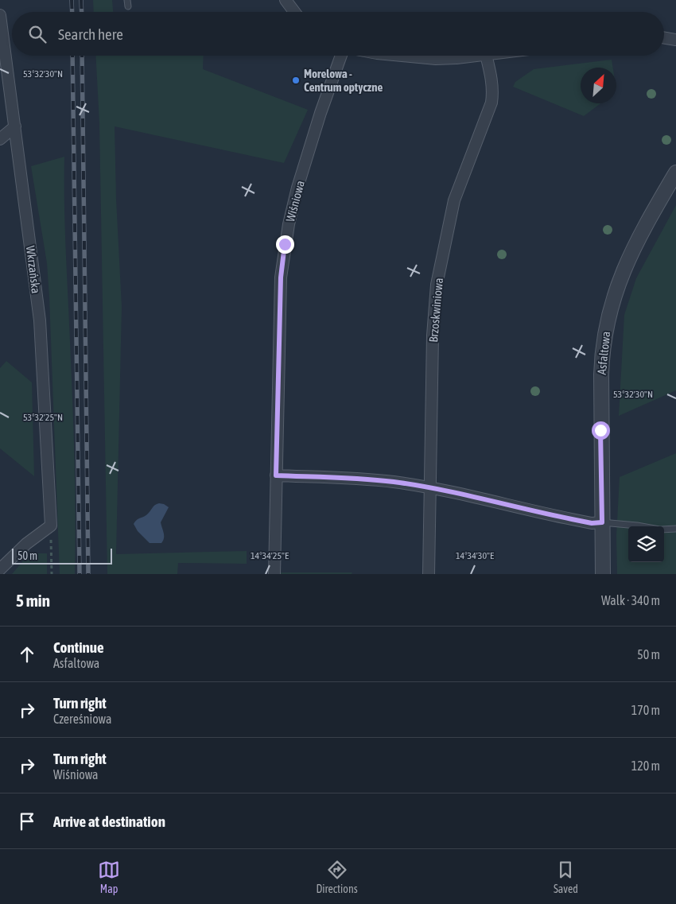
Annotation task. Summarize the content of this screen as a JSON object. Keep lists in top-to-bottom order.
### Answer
{
  "streets": {
    "street": [
      "Wiśniowa",
      "Wkrzańska",
      "Brzoskwiniowa",
      "Asfaltowa"
    ]
  },
  "places": ["Morelowa - Centrum optyczne"],
  "scale_bar": "50 m",
  "north": "top right",
  "page": {
    "search": "Search here",
    "scale": "50 m",
    "heading": ["5 min", "Walk · 340 m"],
    "list": [
      ["Continue", "Asfaltowa", "50 m"],
      ["Turn right", "Czereśniowa", "170 m"],
      ["Turn right", "Wiśniowa", "120 m"],
      "Arrive at destination"
    ],
    "nav": ["Map", "Directions", "Saved"]
  },
  "coordinates": [
    "53°32'30\"N",
    "53°32'25\"N",
    "14°34'25\"E",
    "14°34'30\"E"
  ]
}
